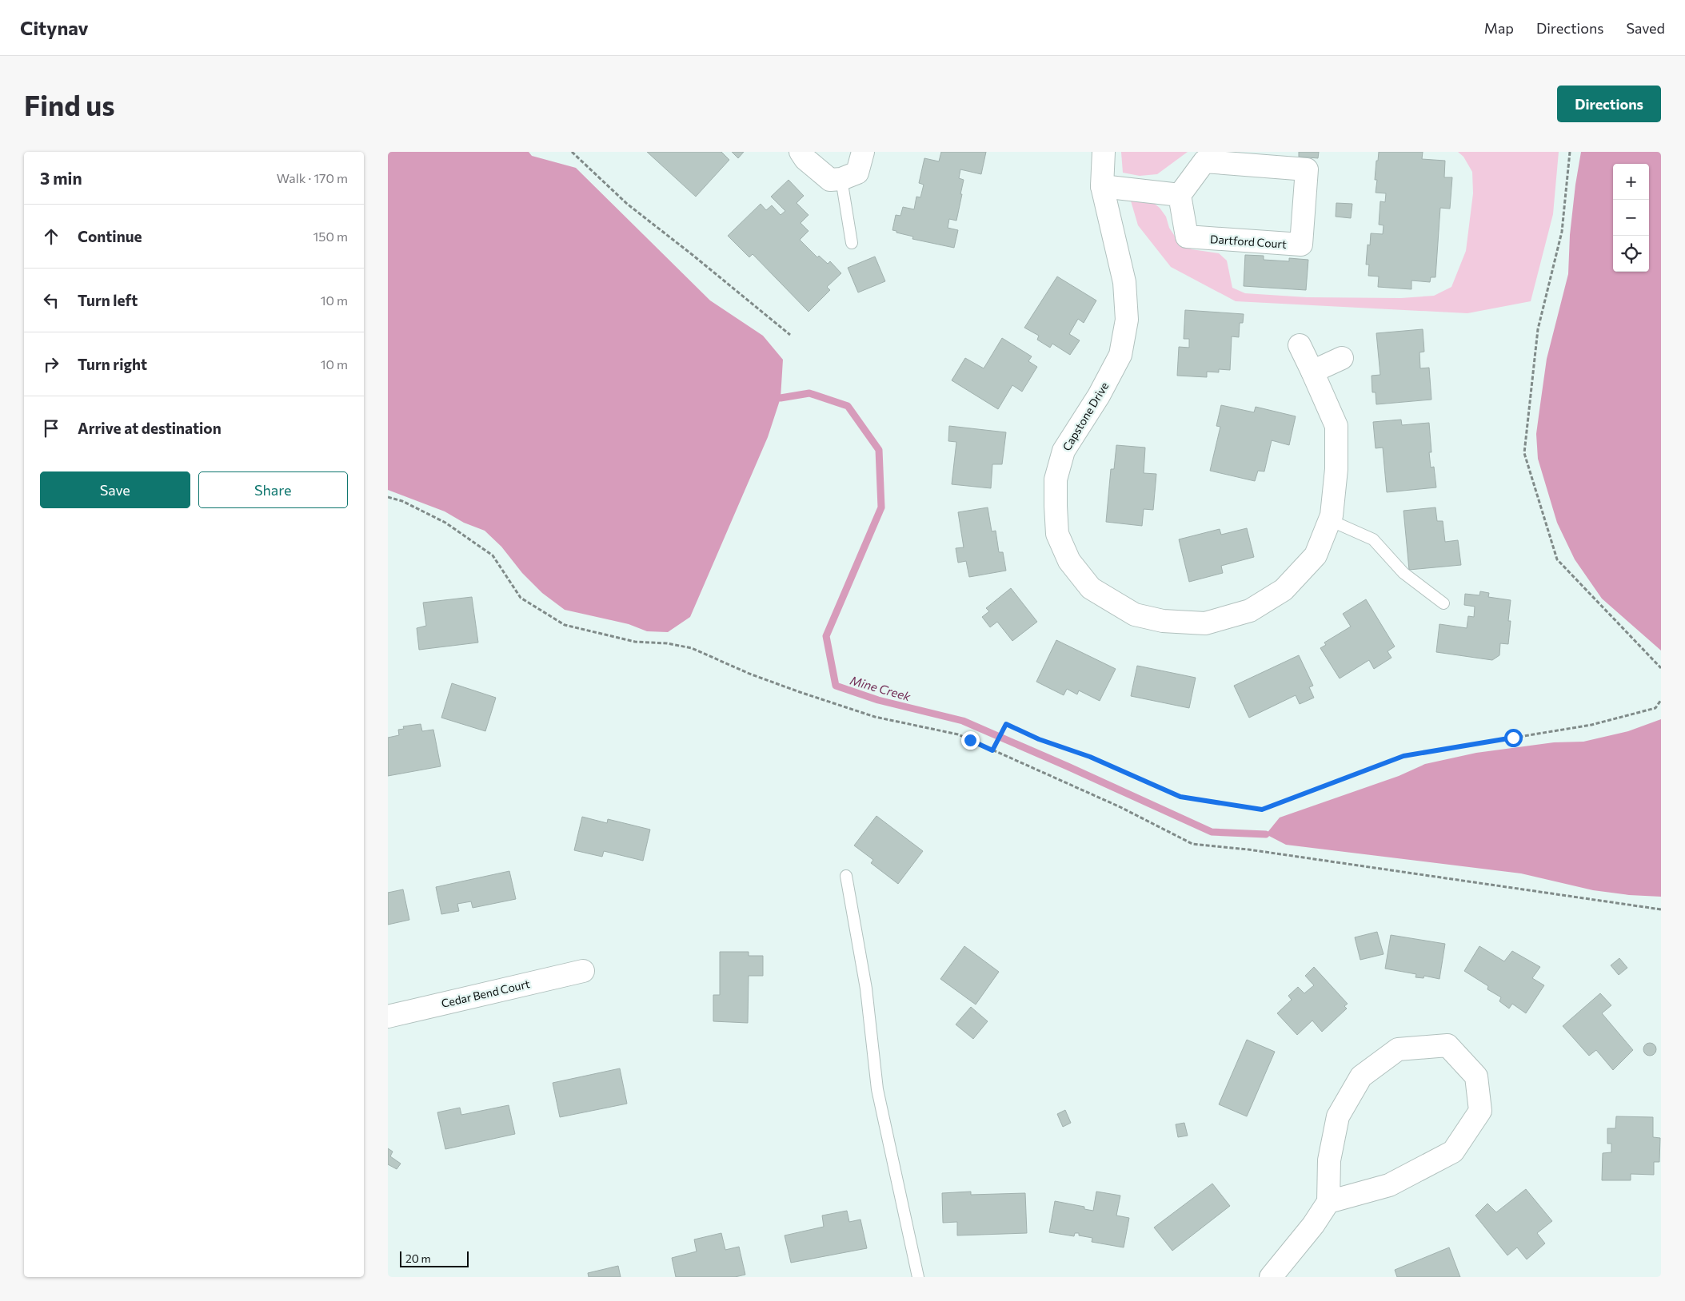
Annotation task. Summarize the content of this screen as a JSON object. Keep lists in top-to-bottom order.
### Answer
{
  "streets": {
    "street": ["Dartford Court", "Capstone Drive", "Cedar Bend Court"]
  },
  "water": ["Mine Creek"],
  "scale_bar": "20 m",
  "page": {
    "header": "Citynav",
    "nav": ["Map", "Directions", "Saved"],
    "buttons": [
      "Directions",
      ["Save", "Share"]
    ],
    "title": "Find us",
    "heading": ["3 min", "Walk · 170 m"],
    "map_buttons": ["+", "−"],
    "list": [
      ["Continue", "150 m"],
      ["Turn left", "10 m"],
      ["Turn right", "10 m"],
      "Arrive at destination"
    ],
    "scale": "20 m"
  }
}
